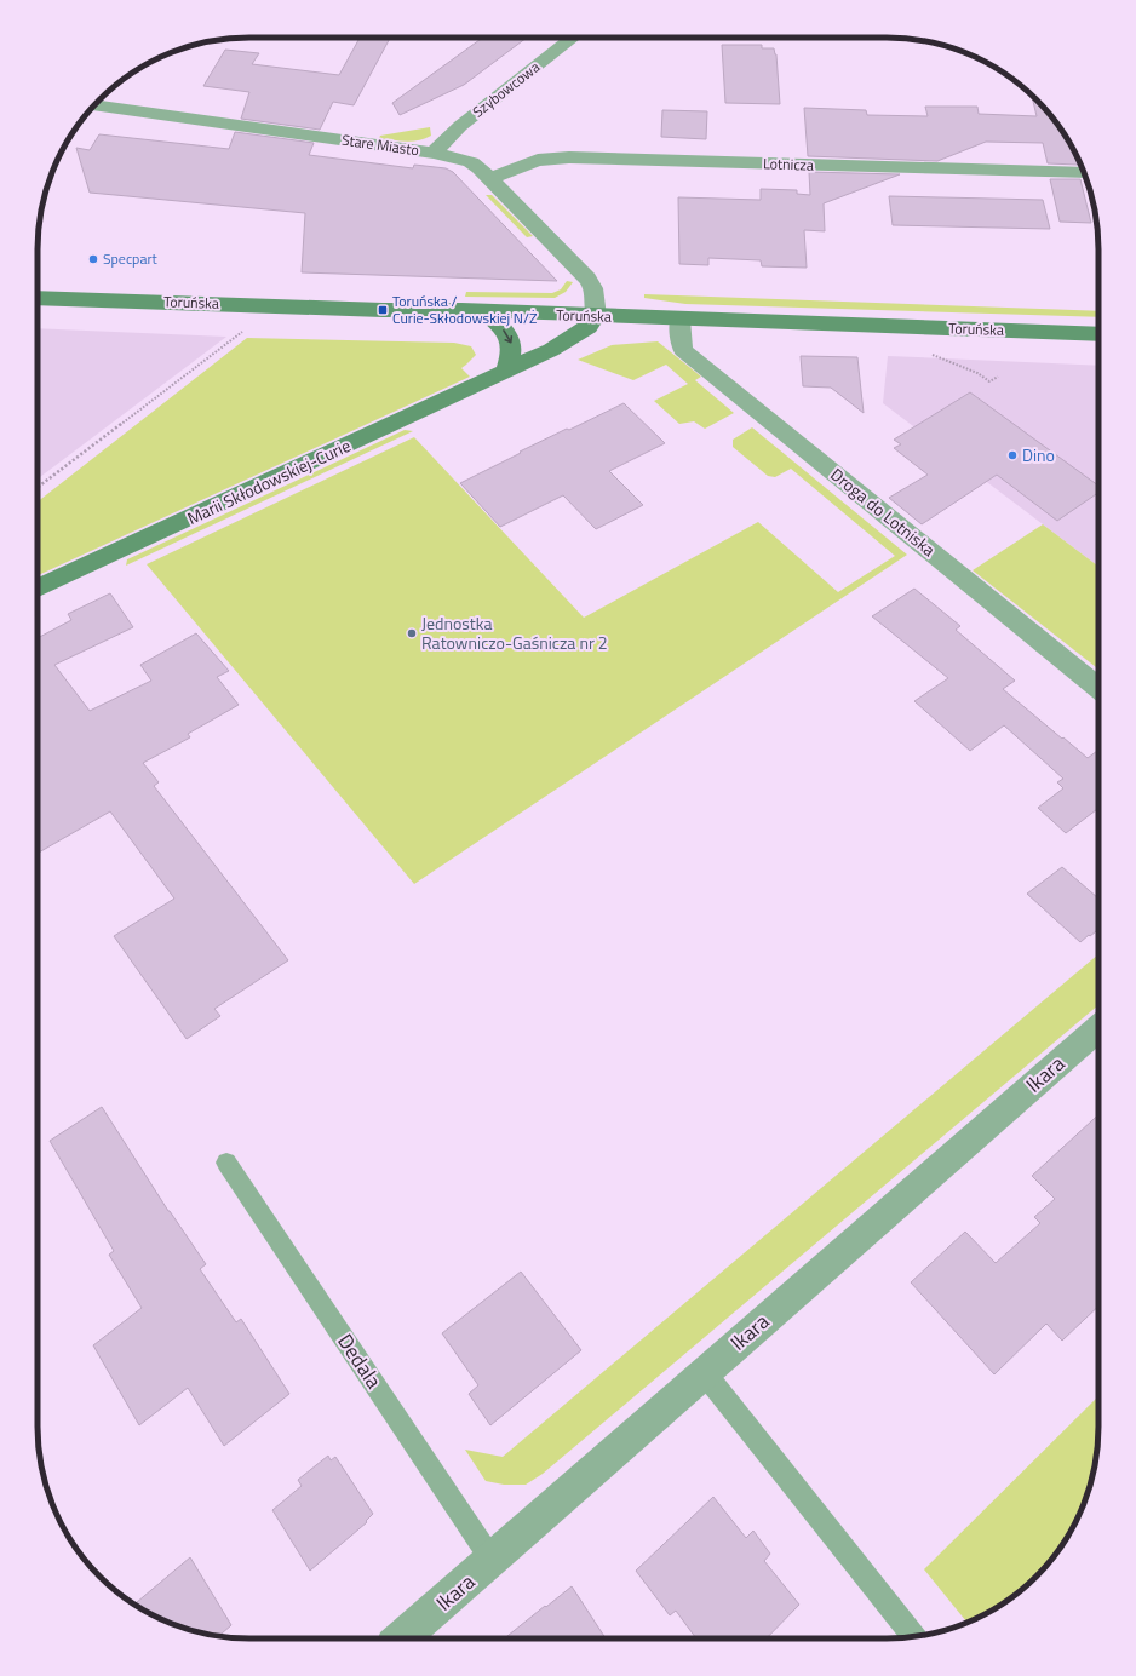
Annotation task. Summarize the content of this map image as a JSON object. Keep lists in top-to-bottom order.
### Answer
{
  "streets": {
    "main road": ["Toruńska", "Marii Skłodowskiej-Curie"],
    "street": [
      "Szybowcowa",
      "Stare Miasto",
      "Lotnicza",
      "Droga do Lotniska",
      "Ikara"
    ],
    "lane": ["Dedala"]
  },
  "crossings": [
    ["Szybowcowa", "Stare Miasto"],
    ["Stare Miasto", "Lotnicza"],
    ["Stare Miasto", "Toruńska"],
    ["Stare Miasto", "Marii Skłodowskiej-Curie"],
    ["Toruńska", "Marii Skłodowskiej-Curie"],
    ["Toruńska", "Droga do Lotniska"],
    ["Ikara", "Dedala"]
  ],
  "places": {
    "other": ["Specpart", "Dino", "Jednostka Ratowniczo-Gaśnicza nr 2"],
    "transit": ["Toruńska / Curie-Skłodowskiej N/Ż"]
  }
}
